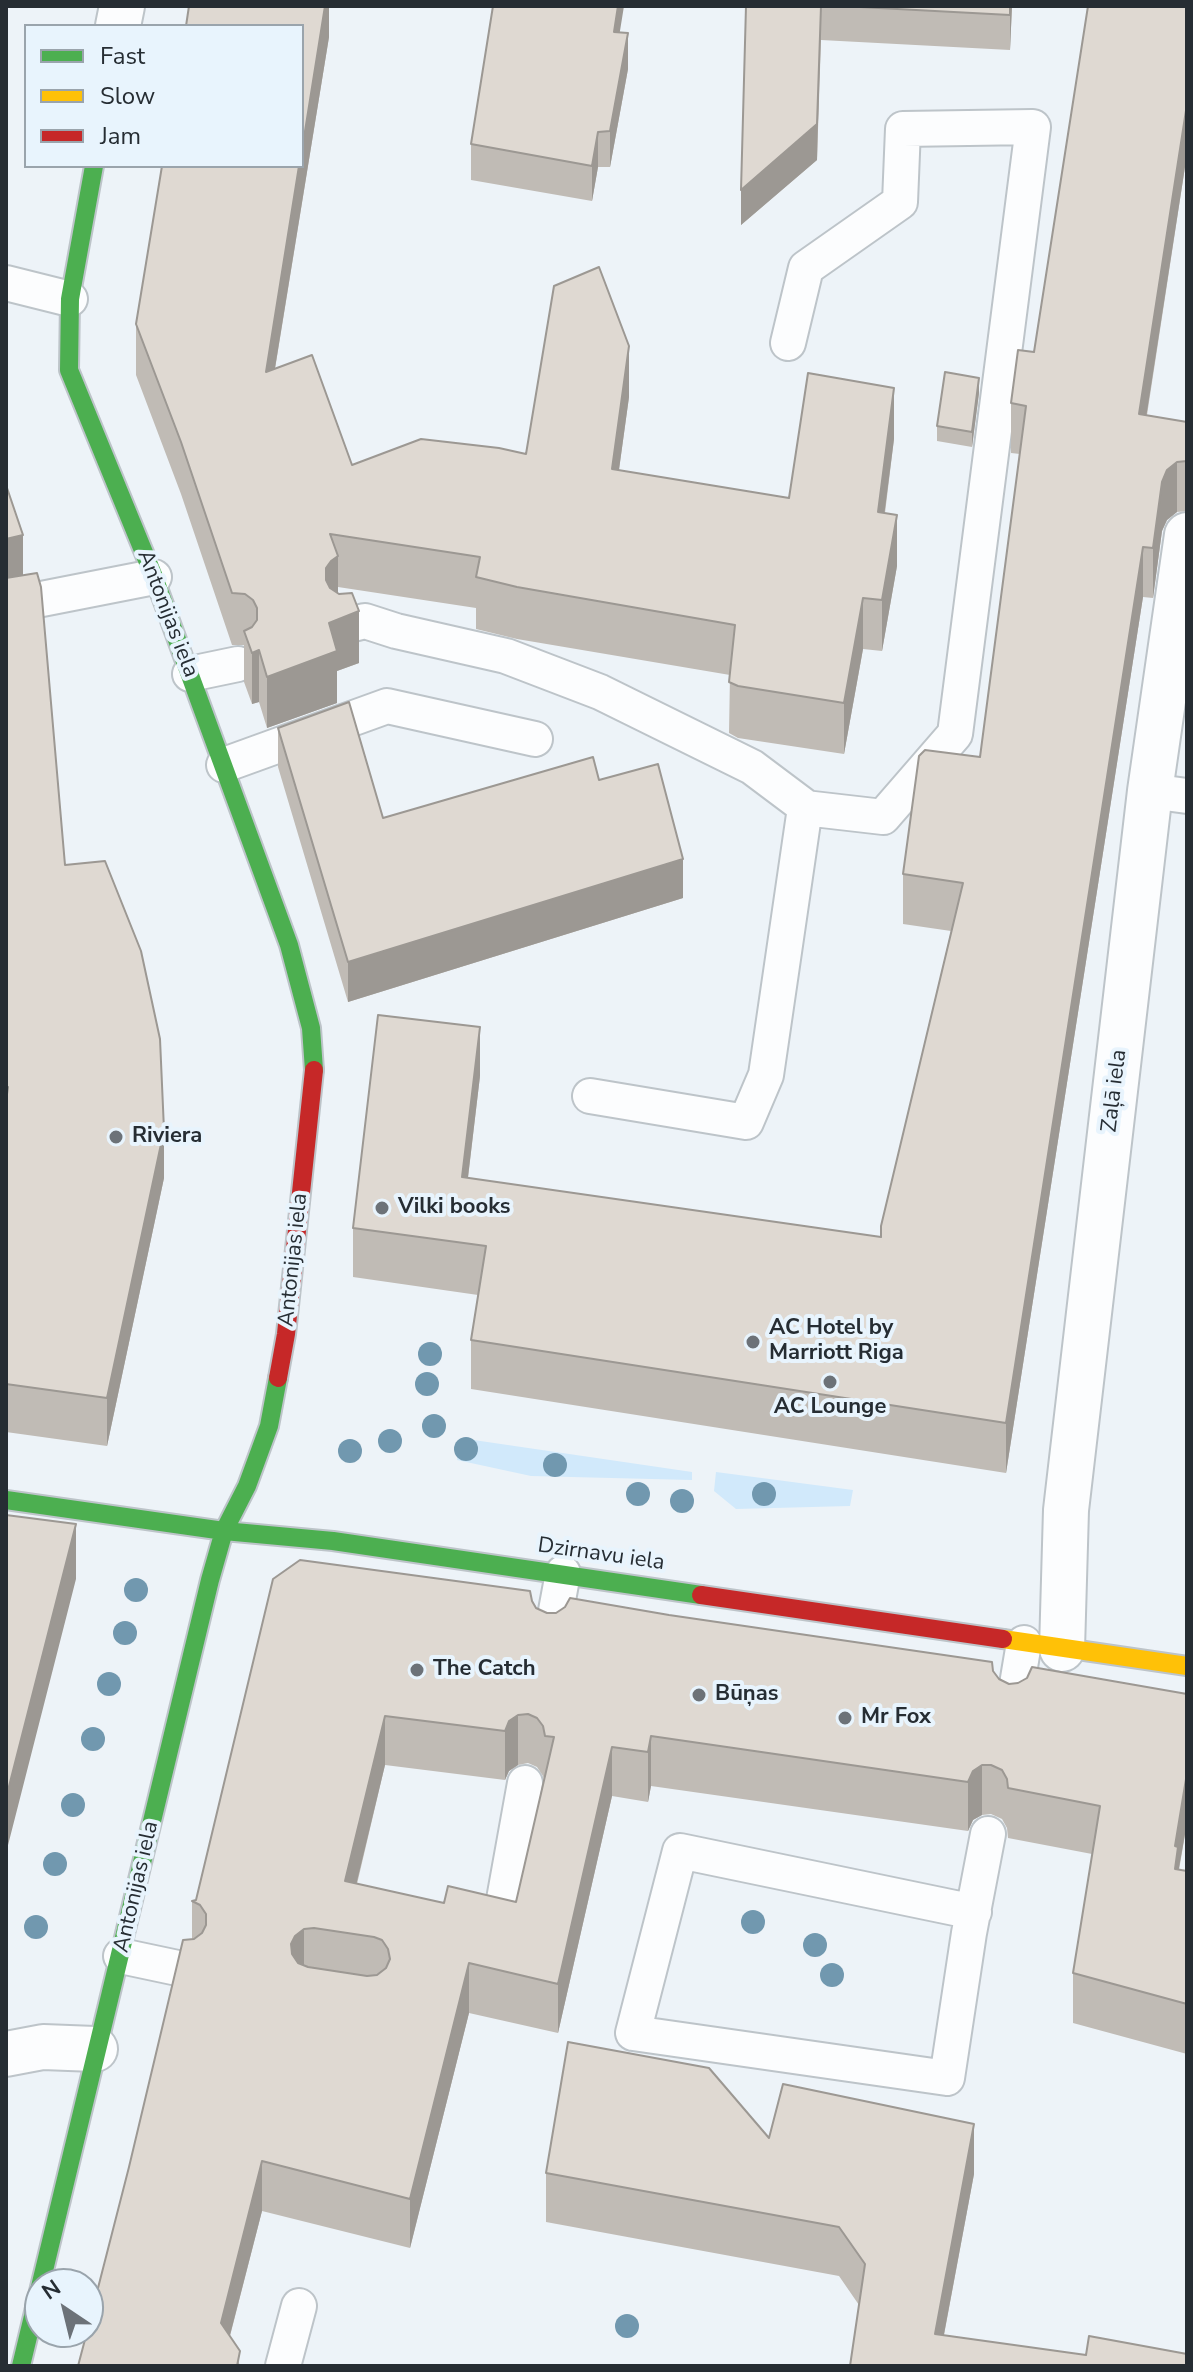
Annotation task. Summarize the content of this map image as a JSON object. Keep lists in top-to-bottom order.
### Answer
{
  "streets": {
    "street": ["Antonijas iela", "Zaļā iela", "Dzirnavu iela"]
  },
  "crossings": [
    ["Antonijas iela", "Dzirnavu iela"],
    ["Zaļā iela", "Dzirnavu iela"]
  ],
  "places": [
    "Riviera",
    "Vilki books",
    "AC Hotel by Marriott Riga",
    "AC Lounge",
    "The Catch",
    "Būņas",
    "Mr Fox"
  ],
  "legend": ["Fast", "Slow", "Jam"],
  "north": "top left"
}
